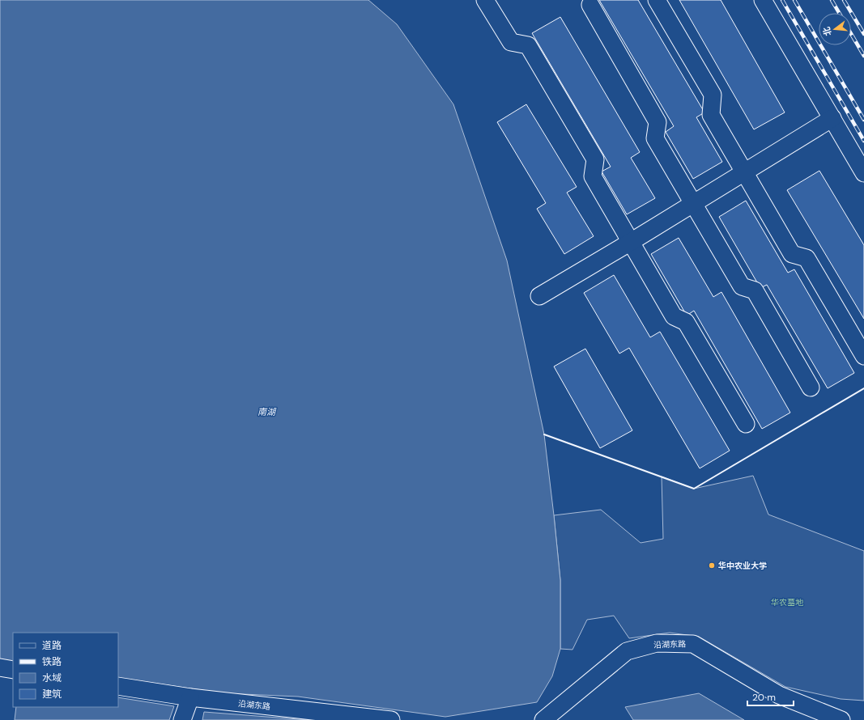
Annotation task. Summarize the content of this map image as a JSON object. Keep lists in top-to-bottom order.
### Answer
{
  "streets": {
    "street": ["沿湖东路"]
  },
  "water": ["南湖"],
  "parks": ["华农墓地"],
  "places": ["华中农业大学"],
  "legend": [
    "道路",
    "铁路",
    "水域",
    "建筑"
  ],
  "scale_bar": "20 m",
  "north": "left"
}
